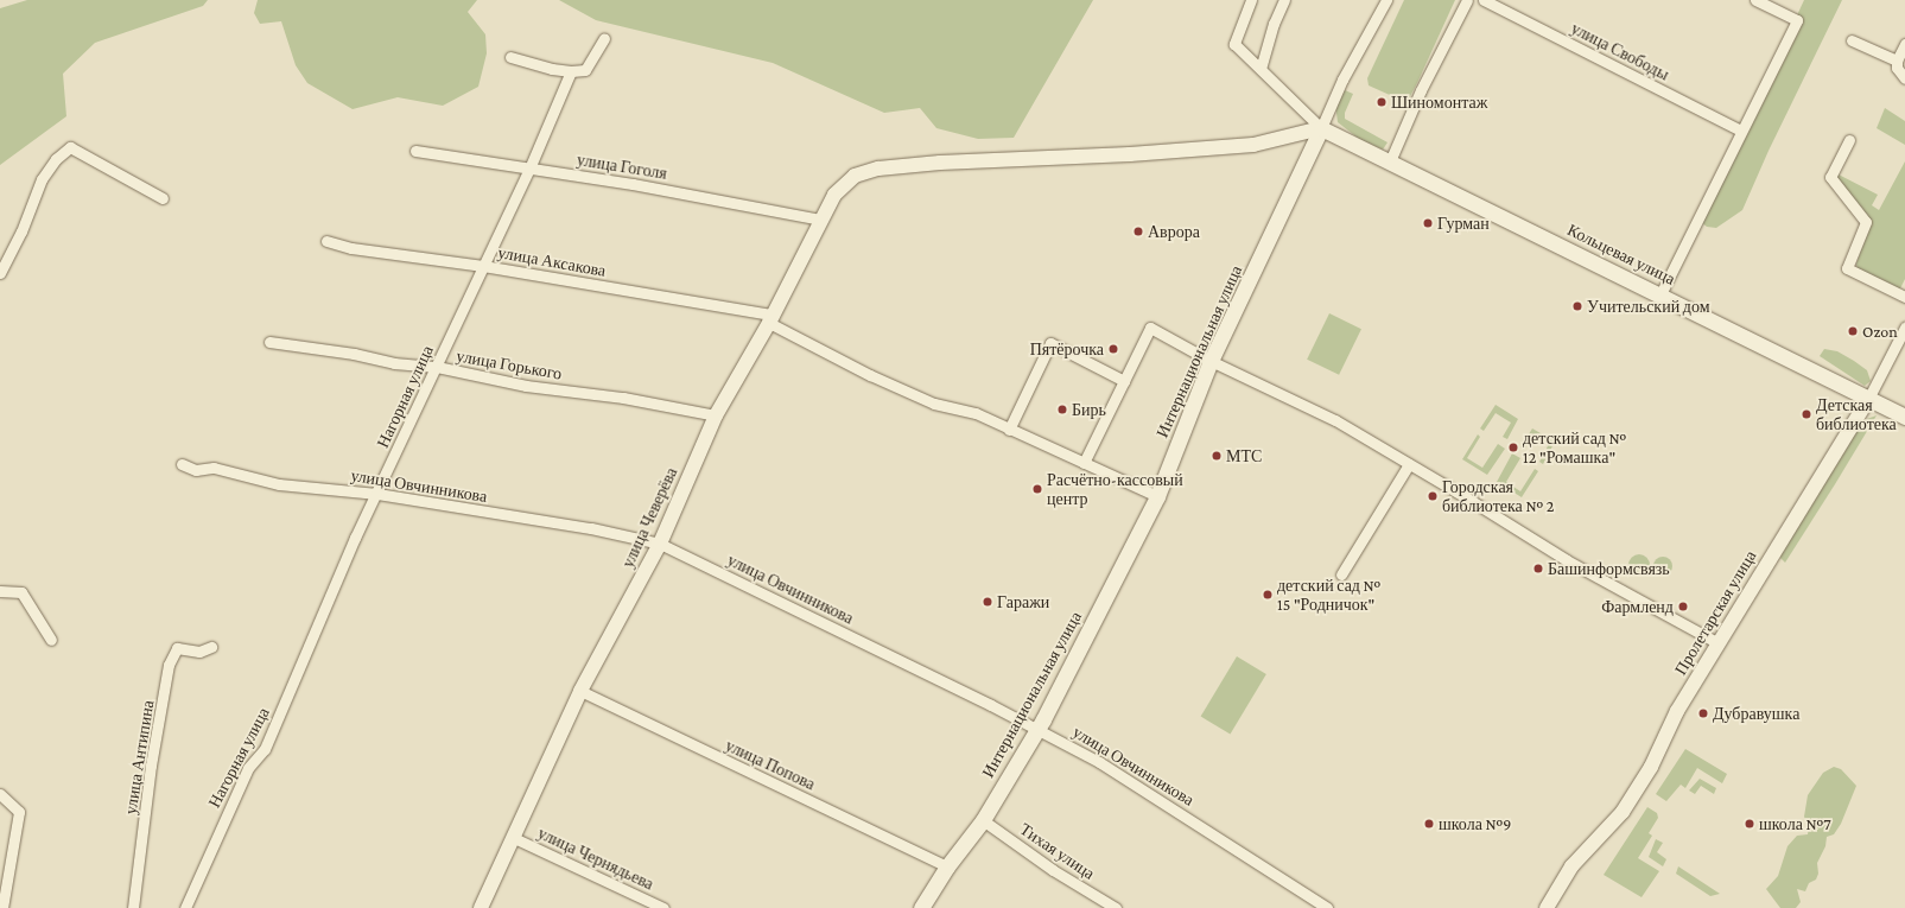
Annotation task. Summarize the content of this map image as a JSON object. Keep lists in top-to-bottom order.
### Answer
{
  "streets": {
    "main road": ["Кольцевая улица", "Интернациональная улица"],
    "street": [
      "улица Свободы",
      "улица Гоголя",
      "улица Аксакова",
      "улица Горького",
      "Нагорная улица",
      "улица Овчинникова",
      "улица Чеверёва",
      "Пролетарская улица",
      "улица Антипина",
      "улица Попова",
      "Тихая улица",
      "улица Чернядьева"
    ]
  },
  "crossings": [
    ["улица Гоголя", "Нагорная улица"],
    ["улица Гоголя", "улица Чеверёва"],
    ["Кольцевая улица", "Интернациональная улица"],
    ["Кольцевая улица", "улица Чеверёва"],
    ["Кольцевая улица", "Пролетарская улица"],
    ["улица Аксакова", "Интернациональная улица"],
    ["улица Аксакова", "Нагорная улица"],
    ["улица Аксакова", "улица Чеверёва"],
    ["Интернациональная улица", "улица Овчинникова"],
    ["Интернациональная улица", "улица Чеверёва"],
    ["Интернациональная улица", "улица Попова"],
    ["Интернациональная улица", "Тихая улица"],
    ["улица Горького", "Нагорная улица"],
    ["улица Горького", "улица Чеверёва"],
    ["Нагорная улица", "улица Овчинникова"],
    ["улица Овчинникова", "улица Чеверёва"],
    ["улица Чеверёва", "улица Попова"],
    ["улица Чеверёва", "улица Чернядьева"]
  ],
  "places": [
    "Шиномонтаж",
    "Гурман",
    "Аврора",
    "Учительский дом",
    "Ozon",
    "Пятёрочка",
    "Бирь",
    "Детская библиотека",
    "детский сад № 12 \"Ромашка\"",
    "МТС",
    "Расчётно-кассовый центр",
    "Городская библиотека № 2",
    "Башинформсвязь",
    "детский сад № 15 \"Родничок\"",
    "Гаражи",
    "Фармленд",
    "Дубравушка",
    "школа №9",
    "школа №7"
  ]
}
